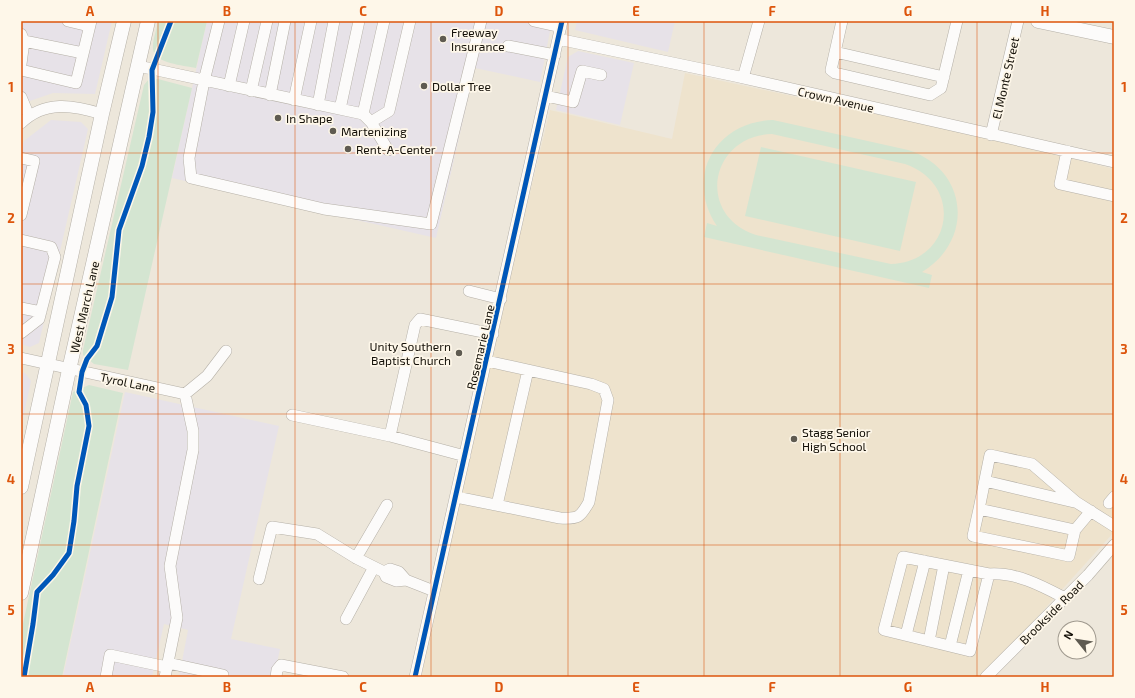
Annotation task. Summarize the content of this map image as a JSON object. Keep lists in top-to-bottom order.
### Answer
{
  "streets": {
    "main road": ["West March Lane"],
    "street": [
      "El Monte Street",
      "Crown Avenue",
      "Rosemarie Lane",
      "Tyrol Lane",
      "Brookside Road"
    ]
  },
  "crossings": [
    ["El Monte Street", "Crown Avenue"],
    ["Crown Avenue", "Rosemarie Lane"],
    ["West March Lane", "Tyrol Lane"]
  ],
  "places": [
    "Freeway Insurance",
    "Dollar Tree",
    "In Shape",
    "Martenizing",
    "Rent-A-Center",
    "Unity Southern Baptist Church",
    "Stagg Senior High School"
  ],
  "north": "top left",
  "grid": {
    "columns": [
      "A",
      "B",
      "C",
      "D",
      "E",
      "F",
      "G",
      "H"
    ],
    "rows": [
      "1",
      "2",
      "3",
      "4",
      "5"
    ]
  }
}
